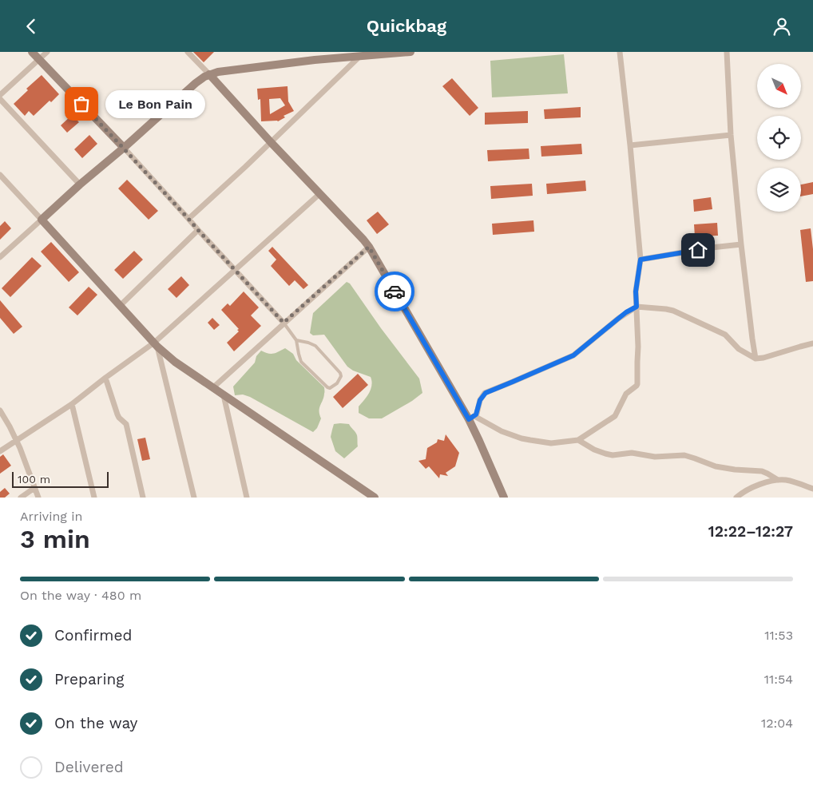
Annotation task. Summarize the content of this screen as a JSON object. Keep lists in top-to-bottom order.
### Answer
{
  "places": ["Le Bon Pain"],
  "scale_bar": "100 m",
  "north": "bottom right",
  "page": {
    "header": "Quickbag",
    "bubble": "Le Bon Pain",
    "scale": "100 m",
    "heading": ["3 min", "Arriving in", "12:22–12:27"],
    "bar": "On the way · 480 m",
    "list": [
      ["Confirmed", "11:53"],
      ["Preparing", "11:54"],
      ["On the way", "12:04"],
      "Delivered"
    ]
  }
}
